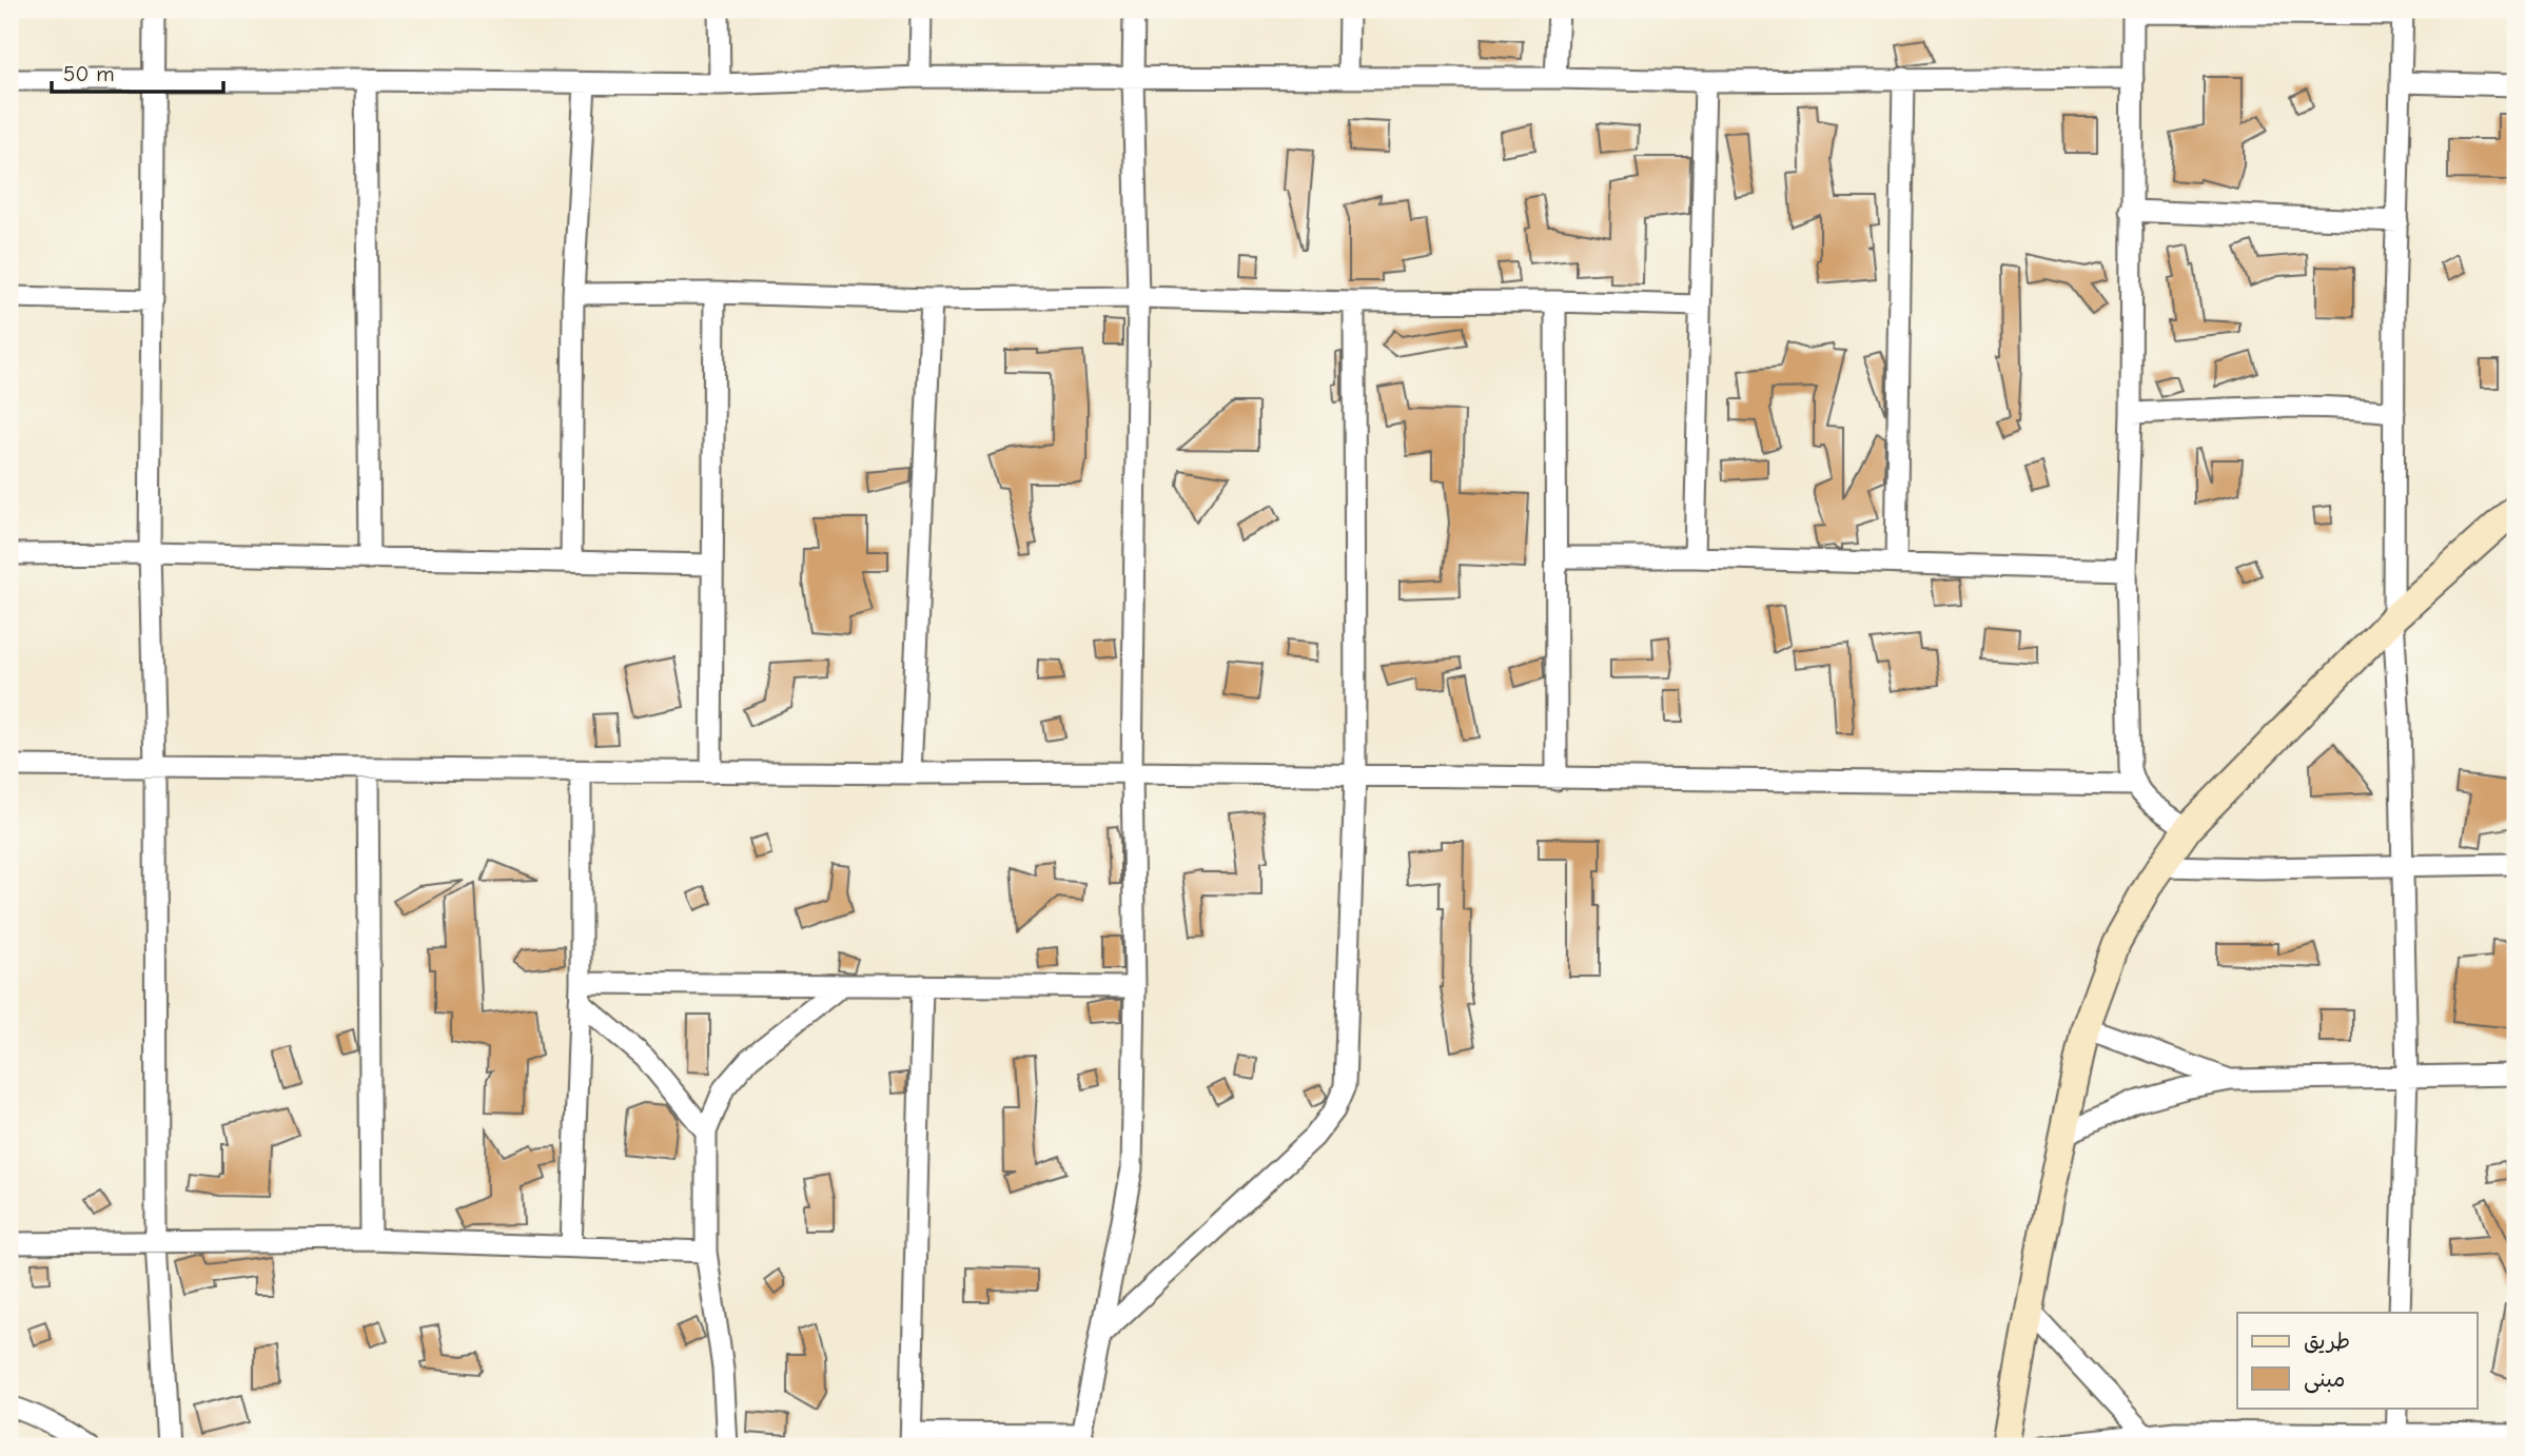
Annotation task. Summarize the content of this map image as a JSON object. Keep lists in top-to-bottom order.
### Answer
{
  "legend": ["طريق", "مبنى"],
  "scale_bar": "50 m"
}
